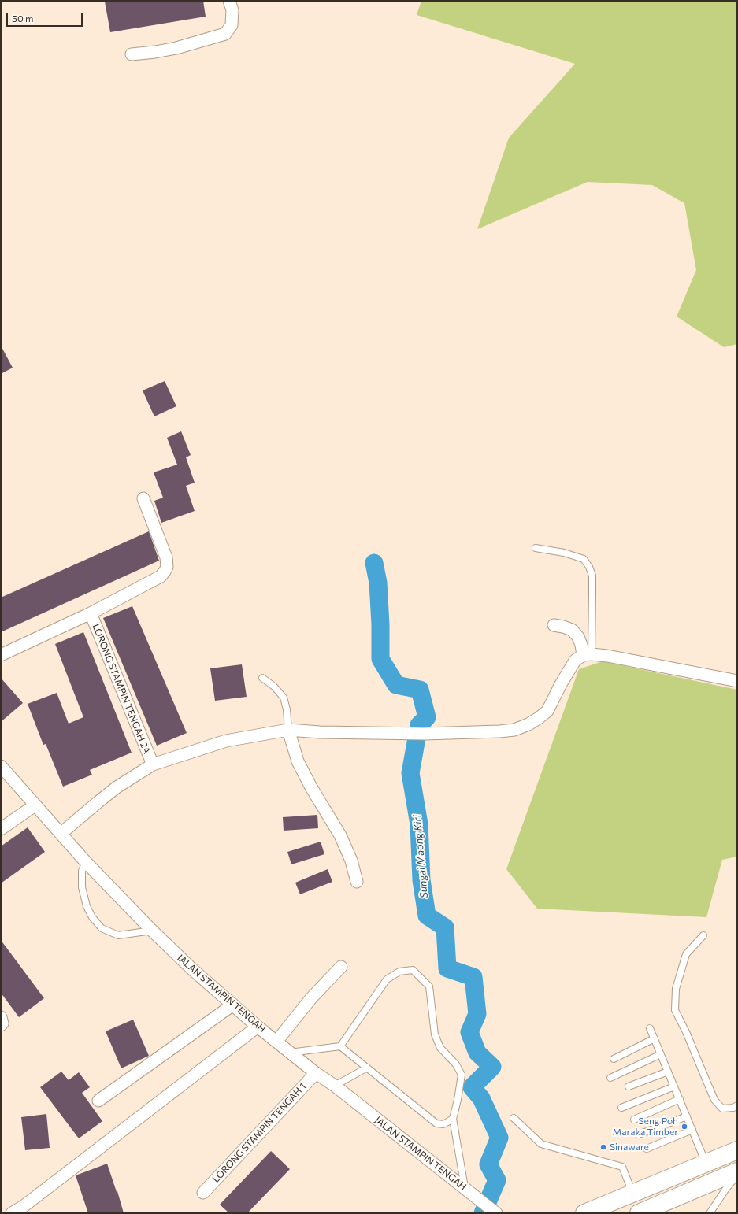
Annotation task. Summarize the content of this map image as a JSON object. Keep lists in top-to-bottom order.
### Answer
{
  "streets": {
    "street": ["LORONG STAMPIN TENGAH 2A", "JALAN STAMPIN TENGAH", "LORONG STAMPIN TENGAH 1"]
  },
  "crossings": [
    ["JALAN STAMPIN TENGAH", "LORONG STAMPIN TENGAH 1"]
  ],
  "water": ["Sungai Maong Kiri"],
  "places": ["Seng Poh Maraka Timber", "Sinaware"],
  "scale_bar": "50 m"
}
